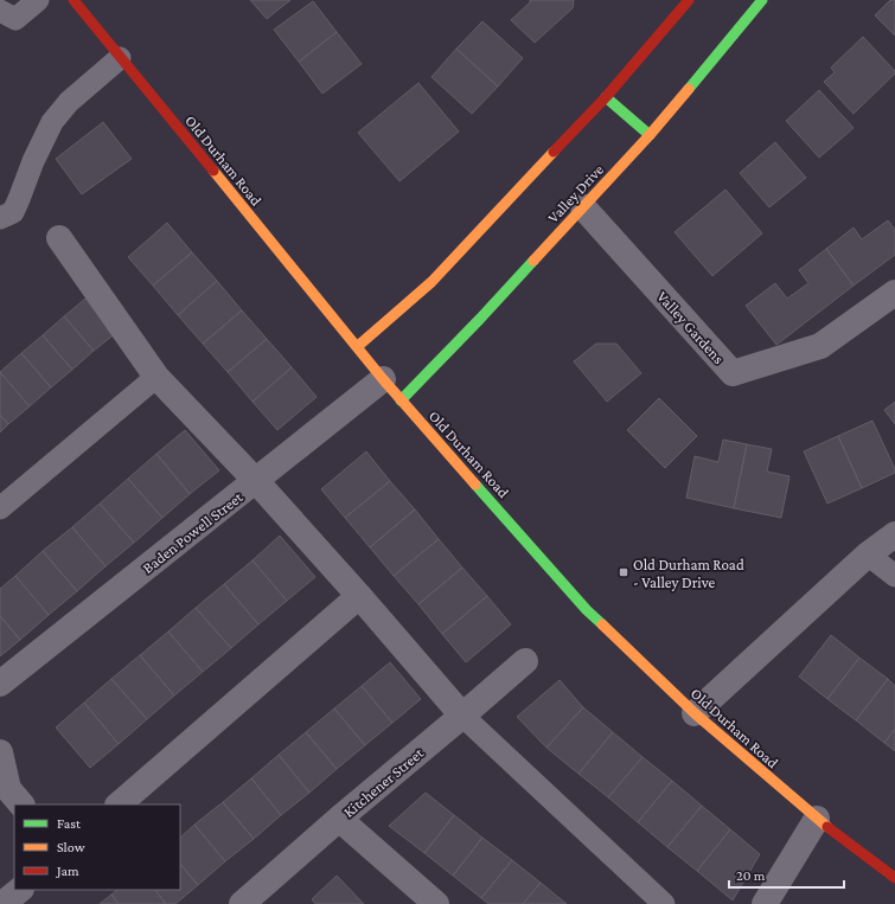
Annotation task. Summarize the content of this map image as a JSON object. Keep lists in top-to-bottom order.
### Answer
{
  "streets": {
    "main road": ["Old Durham Road", "Valley Drive"],
    "street": ["Valley Gardens", "Baden Powell Street", "Kitchener Street"]
  },
  "crossings": [
    ["Old Durham Road", "Valley Drive"],
    ["Old Durham Road", "Baden Powell Street"],
    ["Valley Drive", "Valley Gardens"]
  ],
  "places": {
    "transit": ["Old Durham Road - Valley Drive"]
  },
  "legend": ["Fast", "Slow", "Jam"],
  "scale_bar": "20 m"
}
